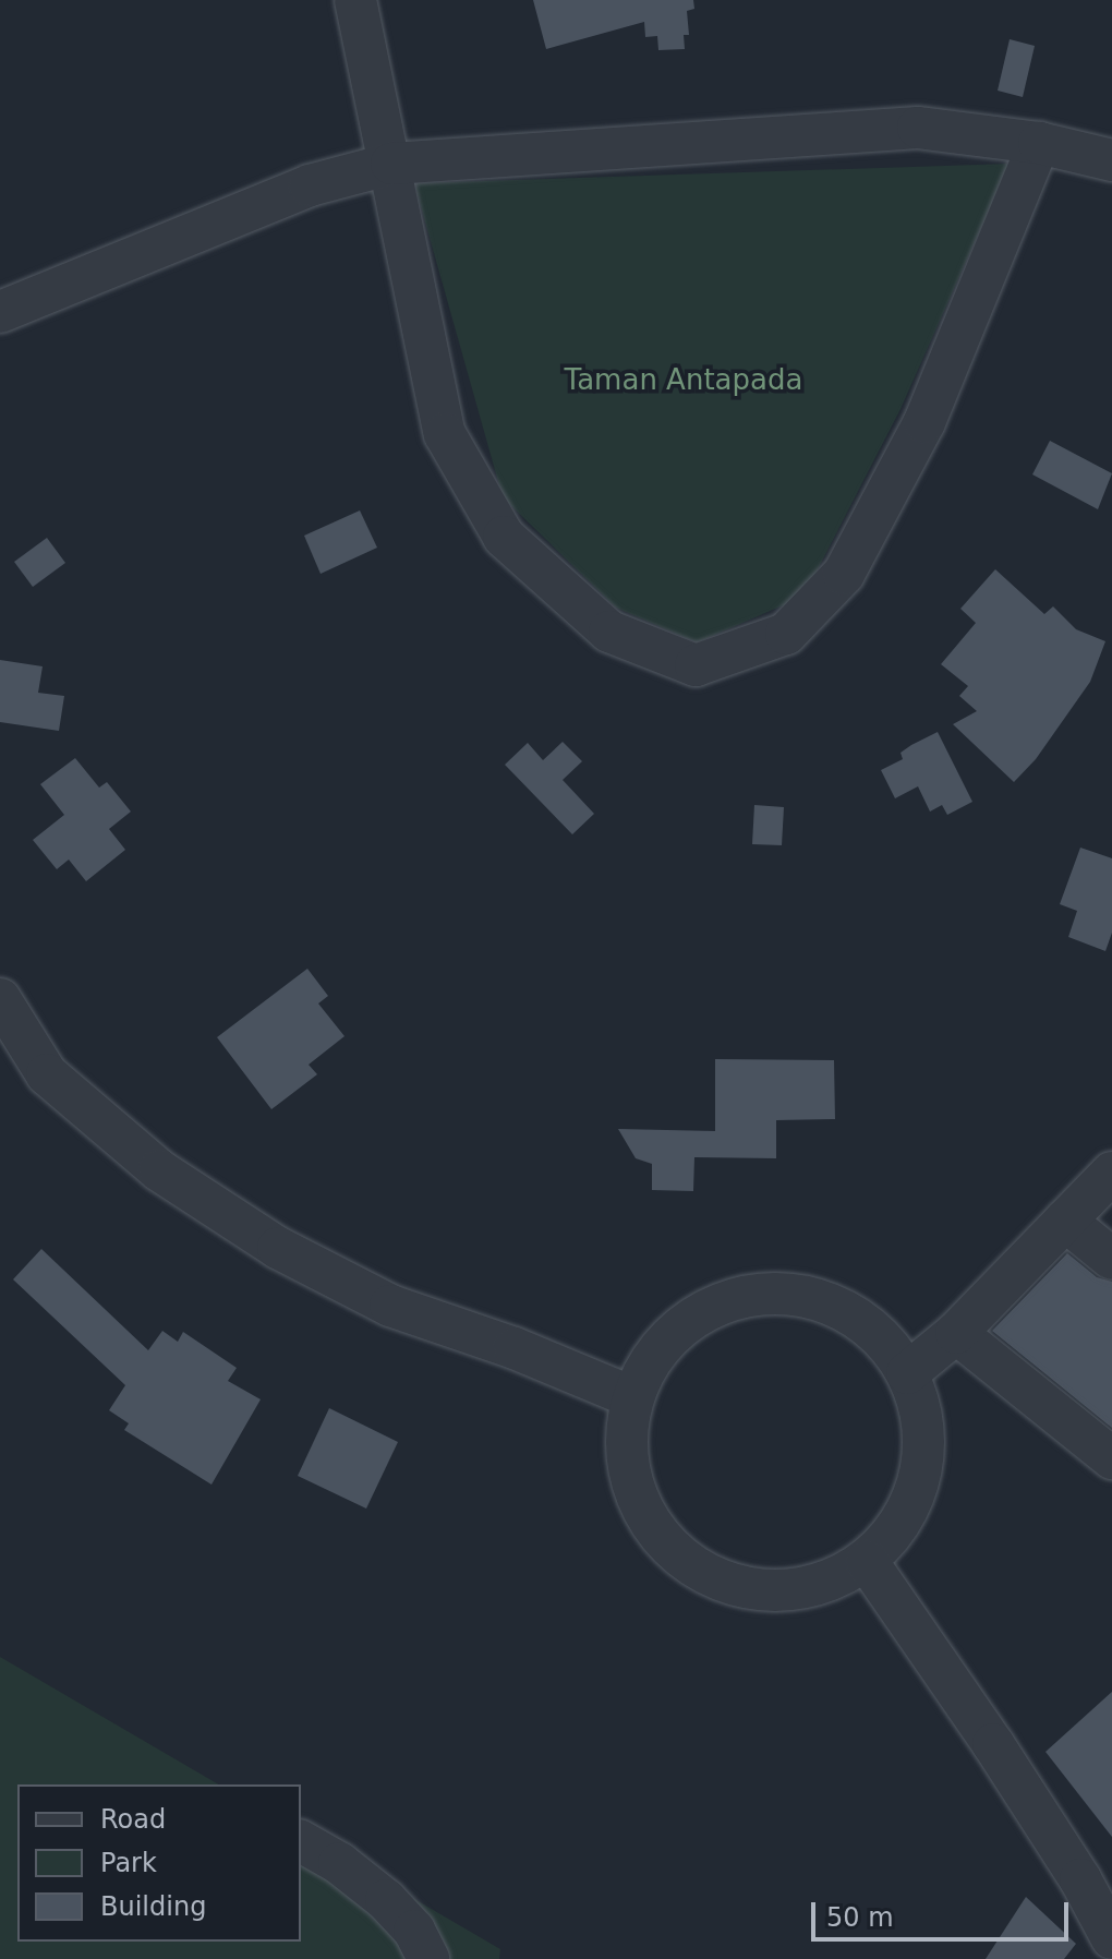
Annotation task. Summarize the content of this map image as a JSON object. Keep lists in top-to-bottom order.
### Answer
{
  "parks": ["Taman Antapada"],
  "legend": ["Road", "Park", "Building"],
  "scale_bar": "50 m"
}
